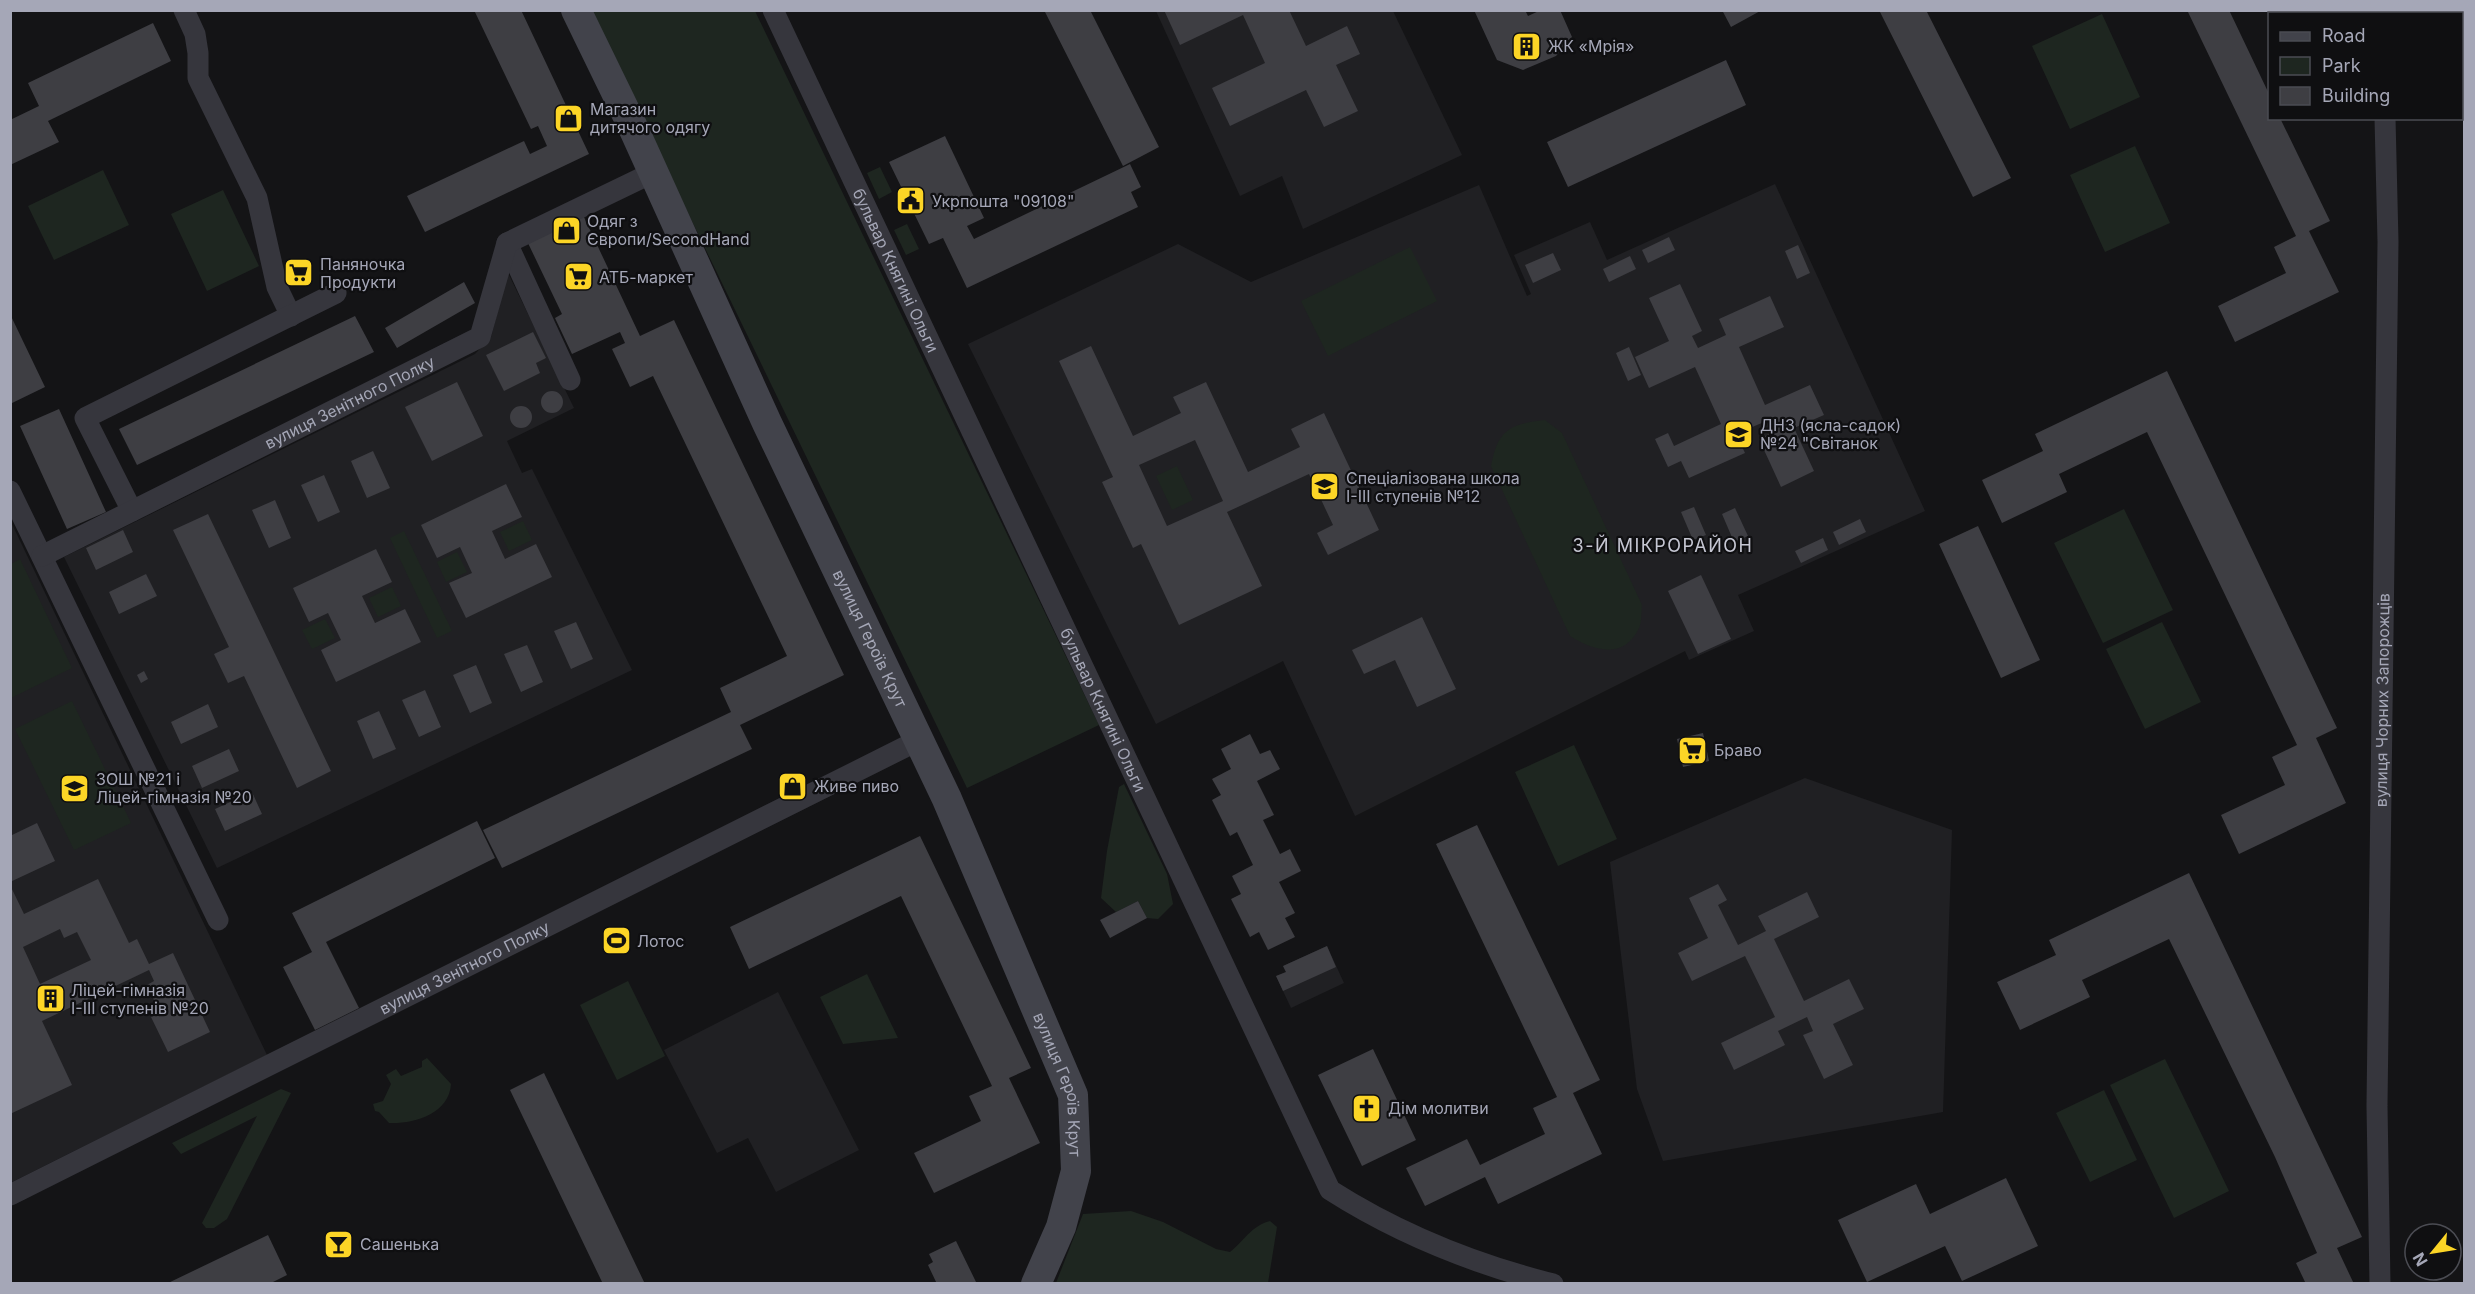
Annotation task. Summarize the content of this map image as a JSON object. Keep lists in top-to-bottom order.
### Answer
{
  "streets": {
    "street": [
      "бульвар Княгині Ольги",
      "вулиця Зенітного Полку",
      "вулиця Героїв Крут",
      "вулиця Чорних Запорожців"
    ]
  },
  "crossings": [
    ["вулиця Зенітного Полку", "вулиця Героїв Крут"]
  ],
  "districts": ["3-Й МІКРОРАЙОН"],
  "places": {
    "building": ["ЖК «Мрія»", "Ліцей-гімназія I-III ступенів №20"],
    "shop": ["Магазин дитячого одягу", "Одяг з Європи/SecondHand", "Живе пиво"],
    "public building": ["Укрпошта \"09108\""],
    "supermarket": ["Паняночка Продукти", "АТБ-маркет", "Браво"],
    "school or university": ["ДНЗ (ясла-садок) №24 \"Світанок", "Спеціалізована школа І-ІІІ ступенів №12", "ЗОШ №21 і Ліцей-гімназія №20"],
    "sports": ["Лотос"],
    "church": ["Дім молитви"],
    "bar": ["Сашенька"]
  },
  "legend": ["Road", "Park", "Building"],
  "north": "bottom left"
}
